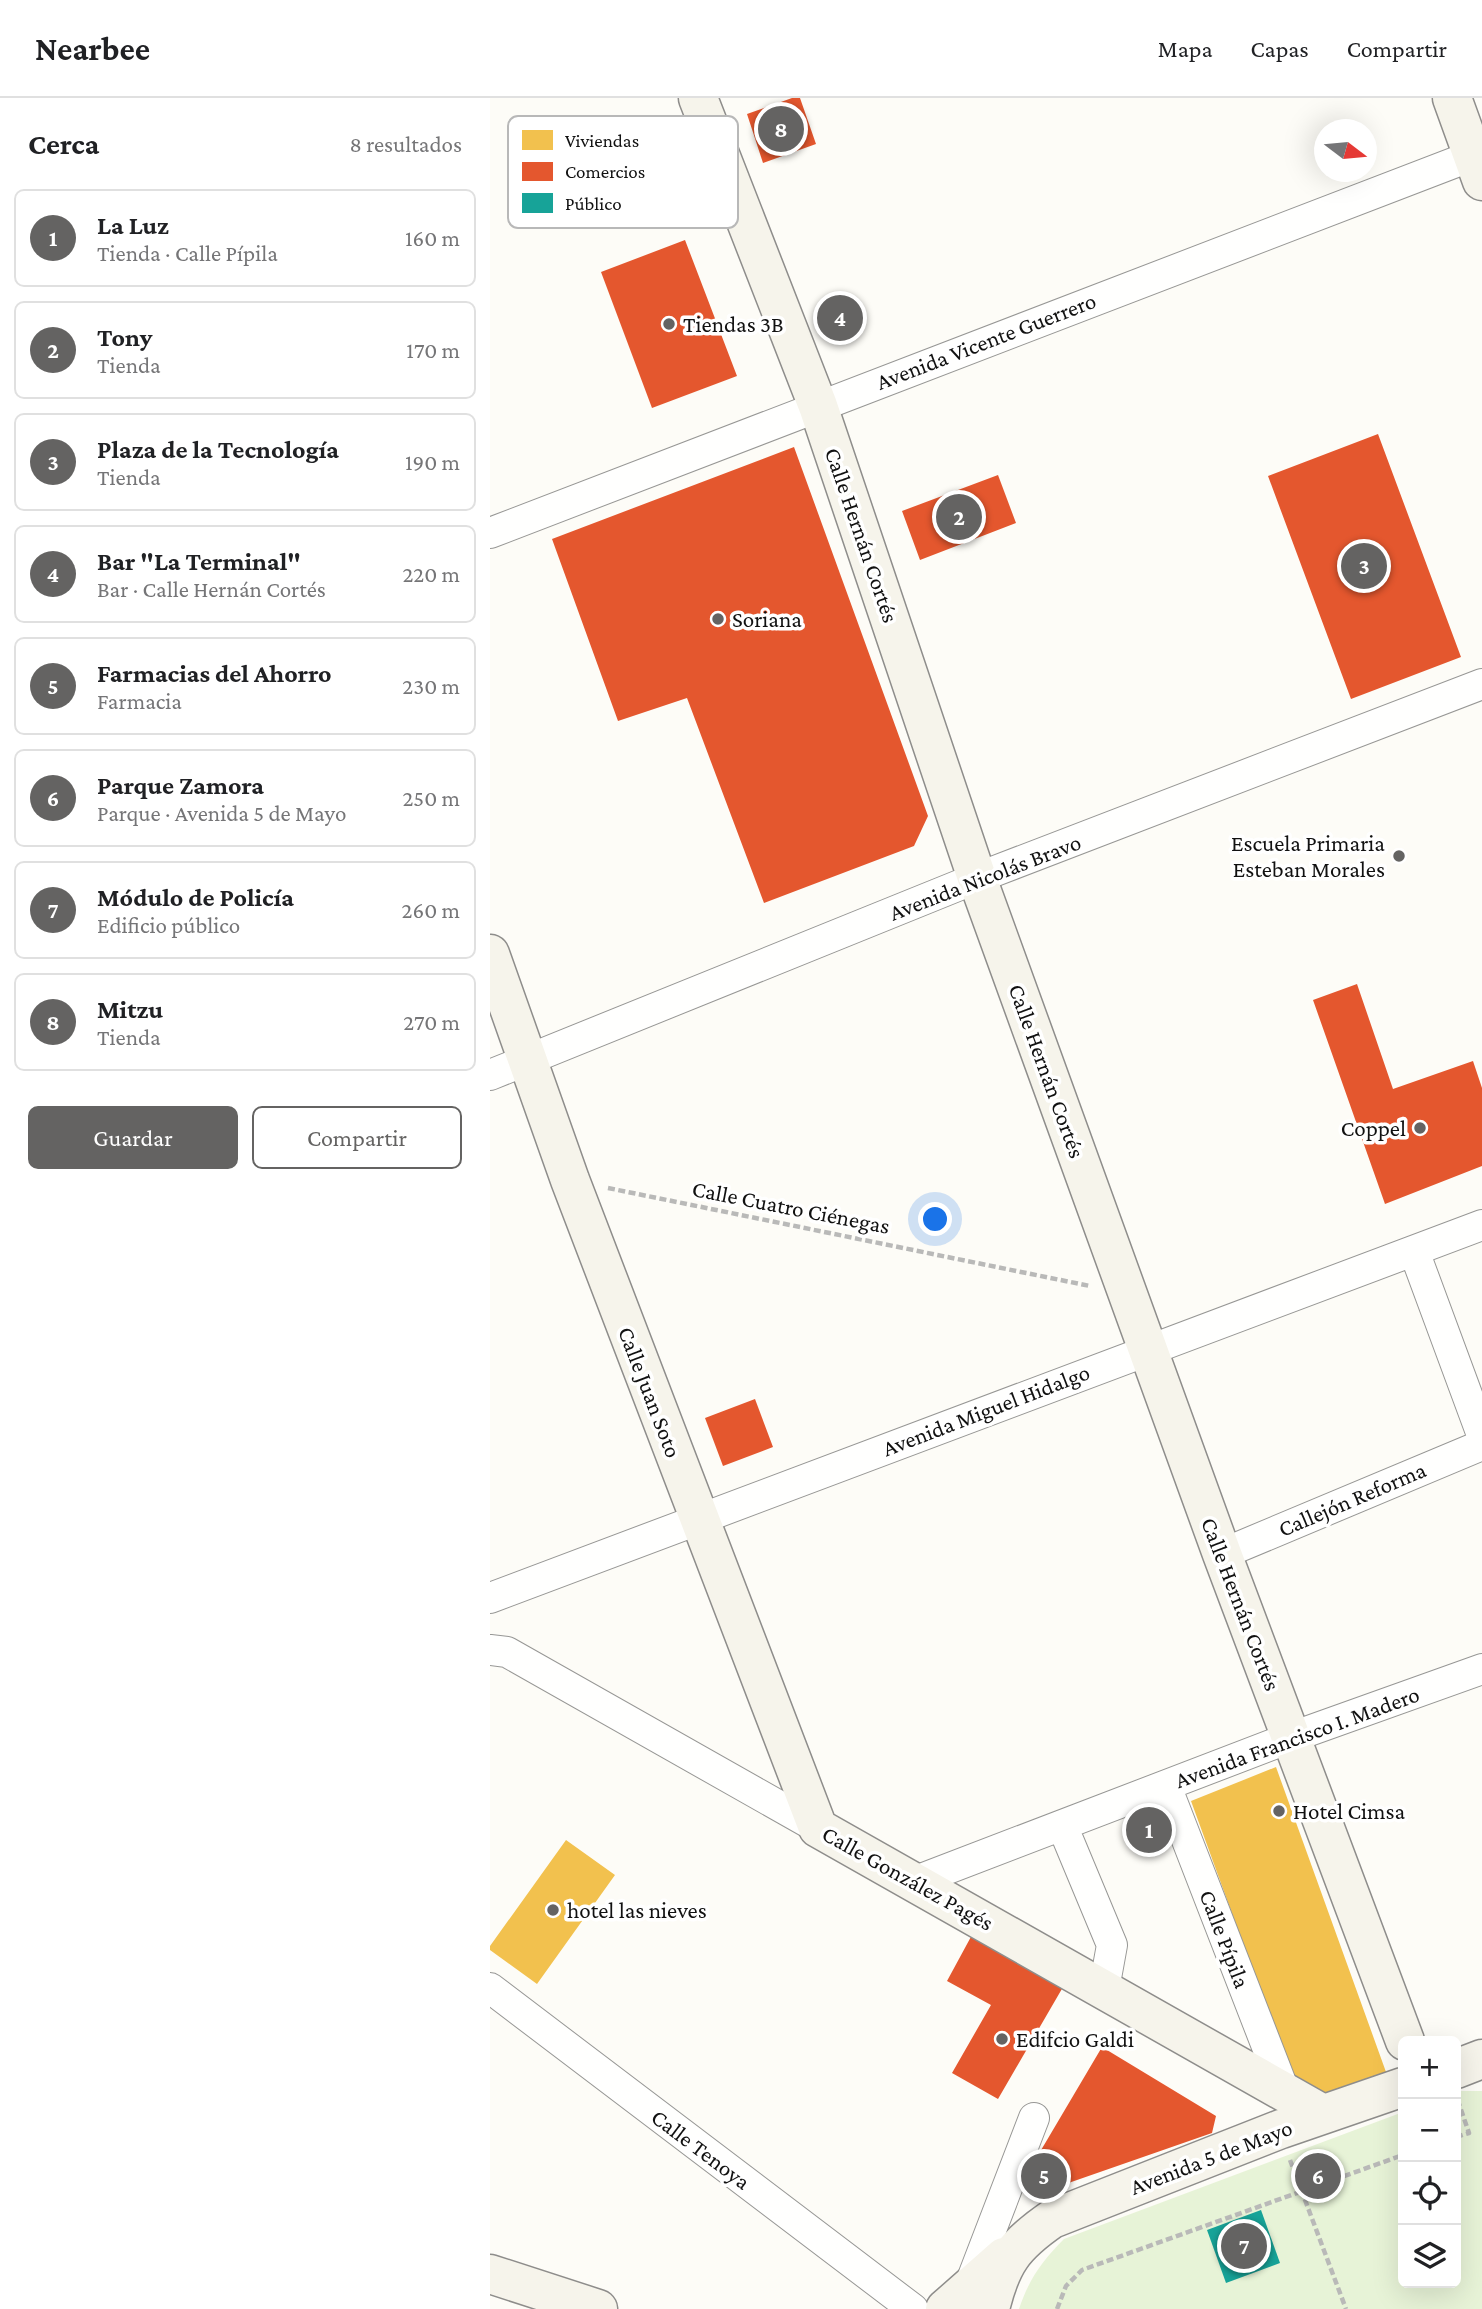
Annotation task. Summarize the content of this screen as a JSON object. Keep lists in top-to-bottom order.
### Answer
{
  "streets": {
    "street": [
      "Avenida Vicente Guerrero",
      "Calle Hernán Cortés",
      "Avenida Nicolás Bravo",
      "Calle Juan Soto",
      "Avenida Miguel Hidalgo",
      "Callejón Reforma",
      "Avenida Francisco I. Madero",
      "Calle González Pagés",
      "Calle Pípila",
      "Calle Tenoya",
      "Avenida 5 de Mayo"
    ],
    "path": ["Calle Cuatro Ciénegas"]
  },
  "crossings": [
    ["Avenida Vicente Guerrero", "Calle Hernán Cortés"],
    ["Calle Hernán Cortés", "Avenida Nicolás Bravo"],
    ["Calle Hernán Cortés", "Calle Cuatro Ciénegas"],
    ["Calle Hernán Cortés", "Avenida Miguel Hidalgo"],
    ["Calle Hernán Cortés", "Callejón Reforma"],
    ["Calle Hernán Cortés", "Avenida Francisco I. Madero"],
    ["Avenida Nicolás Bravo", "Calle Juan Soto"],
    ["Calle Cuatro Ciénegas", "Calle Juan Soto"],
    ["Calle Juan Soto", "Avenida Miguel Hidalgo"],
    ["Calle Juan Soto", "Calle González Pagés"],
    ["Avenida Francisco I. Madero", "Calle González Pagés"],
    ["Avenida Francisco I. Madero", "Calle Pípila"],
    ["Calle González Pagés", "Calle Pípila"],
    ["Calle González Pagés", "Avenida 5 de Mayo"],
    ["Calle Pípila", "Avenida 5 de Mayo"]
  ],
  "places": [
    "Tiendas 3B",
    "Soriana",
    "Escuela Primaria Esteban Morales",
    "Coppel",
    "Hotel Cimsa",
    "hotel las nieves",
    "Edifcio Galdi"
  ],
  "legend": ["Viviendas", "Comercios", "Público"],
  "north": "right",
  "page": {
    "header": "Nearbee",
    "nav": ["Mapa", "Capas", "Compartir"],
    "heading": ["Cerca", "8 resultados"],
    "pins": [
      "8",
      "4",
      "2",
      "3",
      "1",
      "5",
      "6",
      "7"
    ],
    "list": [
      {
        "mark": "1",
        "name": "La Luz",
        "note": "Tienda · Calle Pípila",
        "value": "160 m"
      },
      {
        "mark": "2",
        "name": "Tony",
        "note": "Tienda",
        "value": "170 m"
      },
      {
        "mark": "3",
        "name": "Plaza de la Tecnología",
        "note": "Tienda",
        "value": "190 m"
      },
      {
        "mark": "4",
        "name": "Bar \"La Terminal\"",
        "note": "Bar · Calle Hernán Cortés",
        "value": "220 m"
      },
      {
        "mark": "5",
        "name": "Farmacias del Ahorro",
        "note": "Farmacia",
        "value": "230 m"
      },
      {
        "mark": "6",
        "name": "Parque Zamora",
        "note": "Parque · Avenida 5 de Mayo",
        "value": "250 m"
      },
      {
        "mark": "7",
        "name": "Módulo de Policía",
        "note": "Edificio público",
        "value": "260 m"
      },
      {
        "mark": "8",
        "name": "Mitzu",
        "note": "Tienda",
        "value": "270 m"
      }
    ],
    "buttons": ["Guardar", "Compartir"],
    "map_buttons": ["+", "−"]
  }
}
